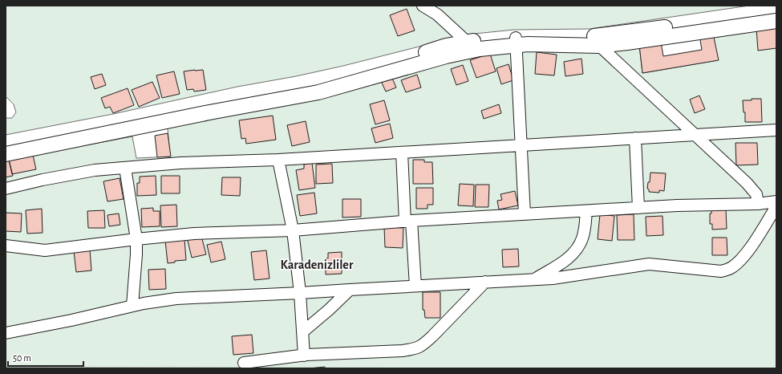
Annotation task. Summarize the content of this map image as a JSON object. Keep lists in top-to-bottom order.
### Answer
{
  "districts": ["Karadenizliler"],
  "scale_bar": "50 m"
}
